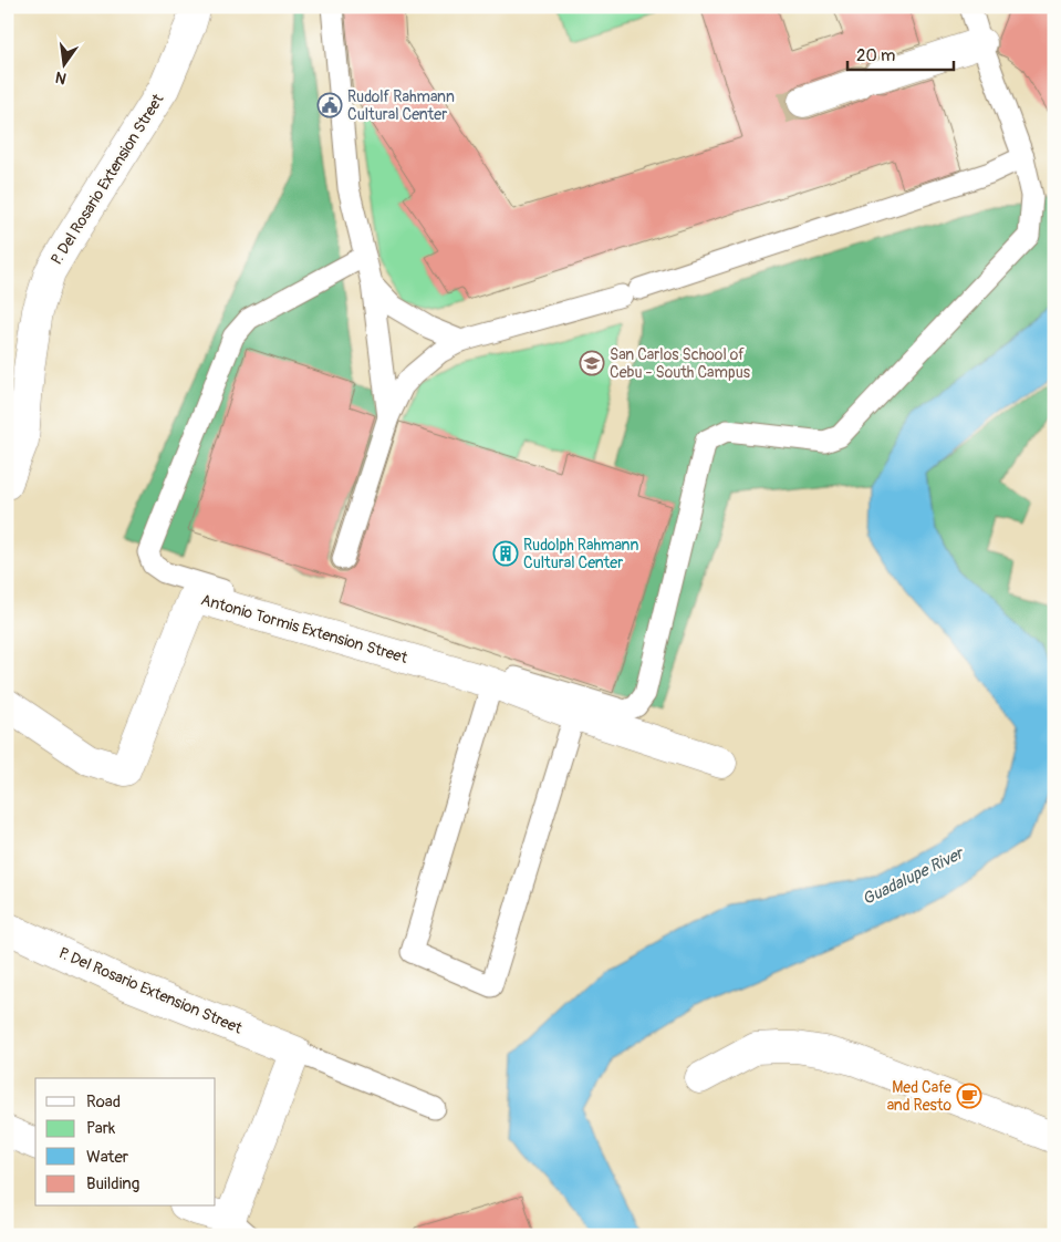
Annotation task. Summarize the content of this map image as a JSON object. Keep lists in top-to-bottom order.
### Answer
{
  "streets": {
    "street": ["P. Del Rosario Extension Street", "Antonio Tormis Extension Street"]
  },
  "water": ["Guadalupe River"],
  "places": {
    "public building": ["Rudolf Rahmann Cultural Center"],
    "school or university": ["San Carlos School of Cebu - South Campus"],
    "building": ["Rudolph Rahmann Cultural Center"],
    "cafe": ["Med Cafe and Resto"]
  },
  "legend": [
    "Road",
    "Park",
    "Water",
    "Building"
  ],
  "scale_bar": "20 m",
  "north": "bottom"
}
